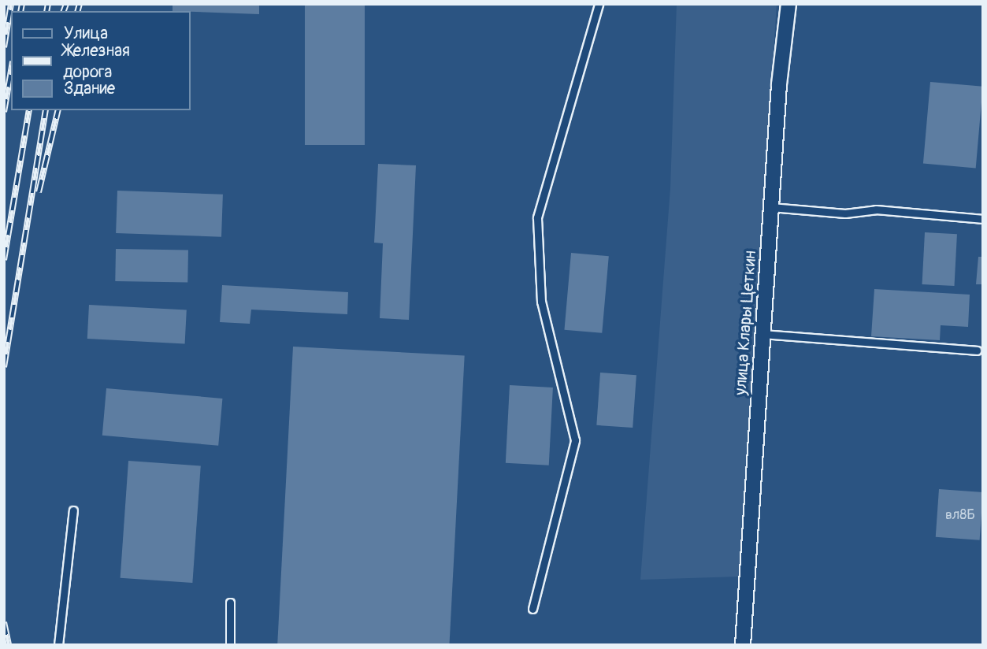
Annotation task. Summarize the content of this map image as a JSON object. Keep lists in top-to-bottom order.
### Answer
{
  "streets": {
    "street": ["улица Клары Цеткин"]
  },
  "house_numbers": ["вл8Б"],
  "legend": ["Улица", "Железная дорога", "Здание"]
}
